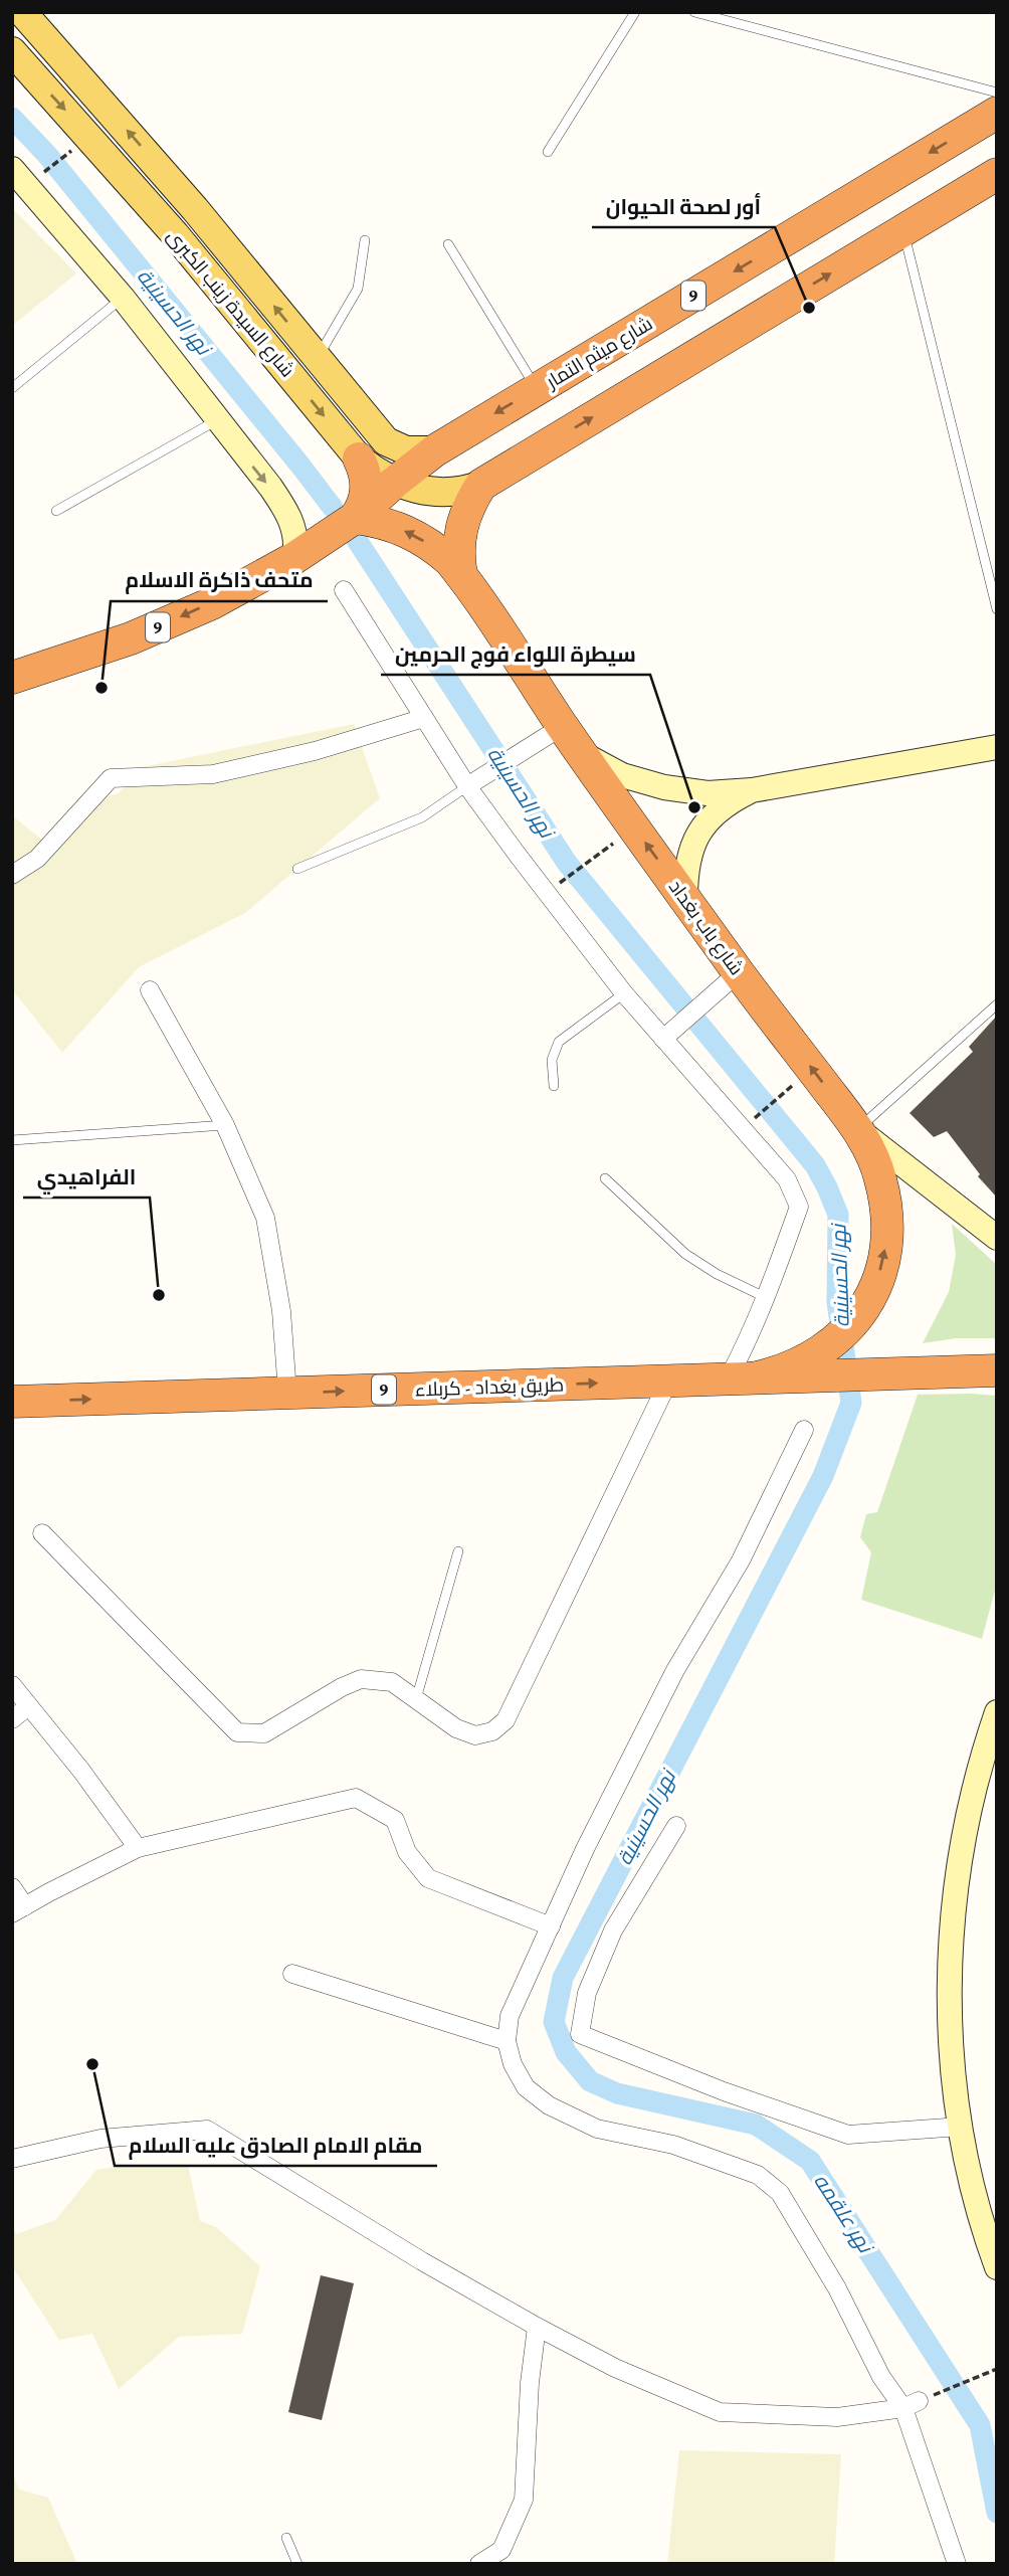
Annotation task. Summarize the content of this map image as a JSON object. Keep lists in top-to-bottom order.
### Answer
{
  "streets": {
    "highway": [
      "9",
      "شارع ميثم التمار",
      "شارع باب بغداد",
      "طريق بغداد - كربلاء"
    ],
    "main road": ["شارع السيدة زينب الكبرى"]
  },
  "crossings": [
    ["9", "شارع السيدة زينب الكبرى"],
    ["9", "شارع ميثم التمار"],
    ["9", "شارع باب بغداد"],
    ["9", "طريق بغداد - كربلاء"],
    ["شارع السيدة زينب الكبرى", "شارع ميثم التمار"],
    ["شارع ميثم التمار", "شارع باب بغداد"]
  ],
  "one_way": ["شارع باب بغداد", "طريق بغداد - كربلاء"],
  "water": ["نهر الحسينية", "نهر علقمه"],
  "places": [
    "أور لصحة الحيوان",
    "متحف ذاكرة الاسلام",
    "سيطرة اللواء فوج الحرمين",
    "الفراهيدي",
    "مقام الامام الصادق عليه السلام"
  ]
}
